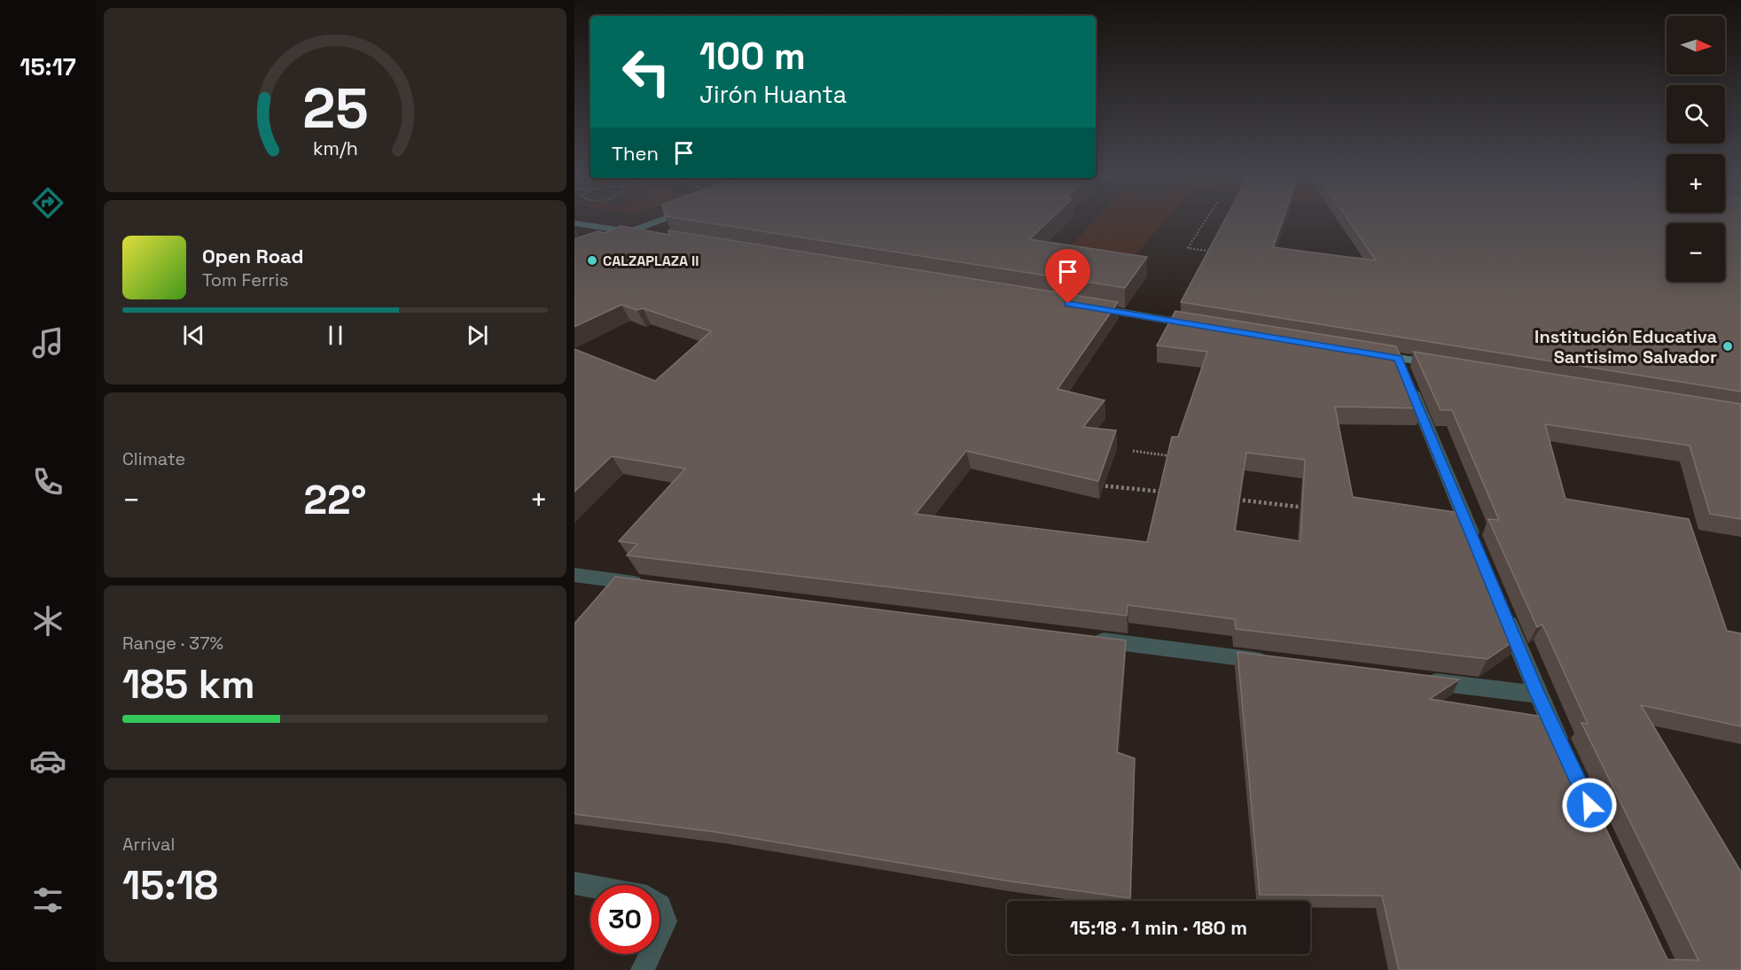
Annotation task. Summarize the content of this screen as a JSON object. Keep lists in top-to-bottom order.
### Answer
{
  "places": ["CALZAPLAZA II", "Institución Educativa Santisimo Salvador"],
  "north": "right",
  "page": {
    "tabs": "15:17",
    "map_buttons": ["+", "−"],
    "turn": ["100 m", "Jirón Huanta"],
    "then": "Then",
    "song": ["Open Road", "Tom Ferris"],
    "tile": [
      "Climate",
      ["Range · 37%", "185 km"],
      ["Arrival", "15:18"]
    ],
    "heat": ["−", "22°", "+"],
    "limit": "30",
    "trip": "15:18 · 1 min · 180 m",
    "gauge": ["25", "km/h"]
  }
}
